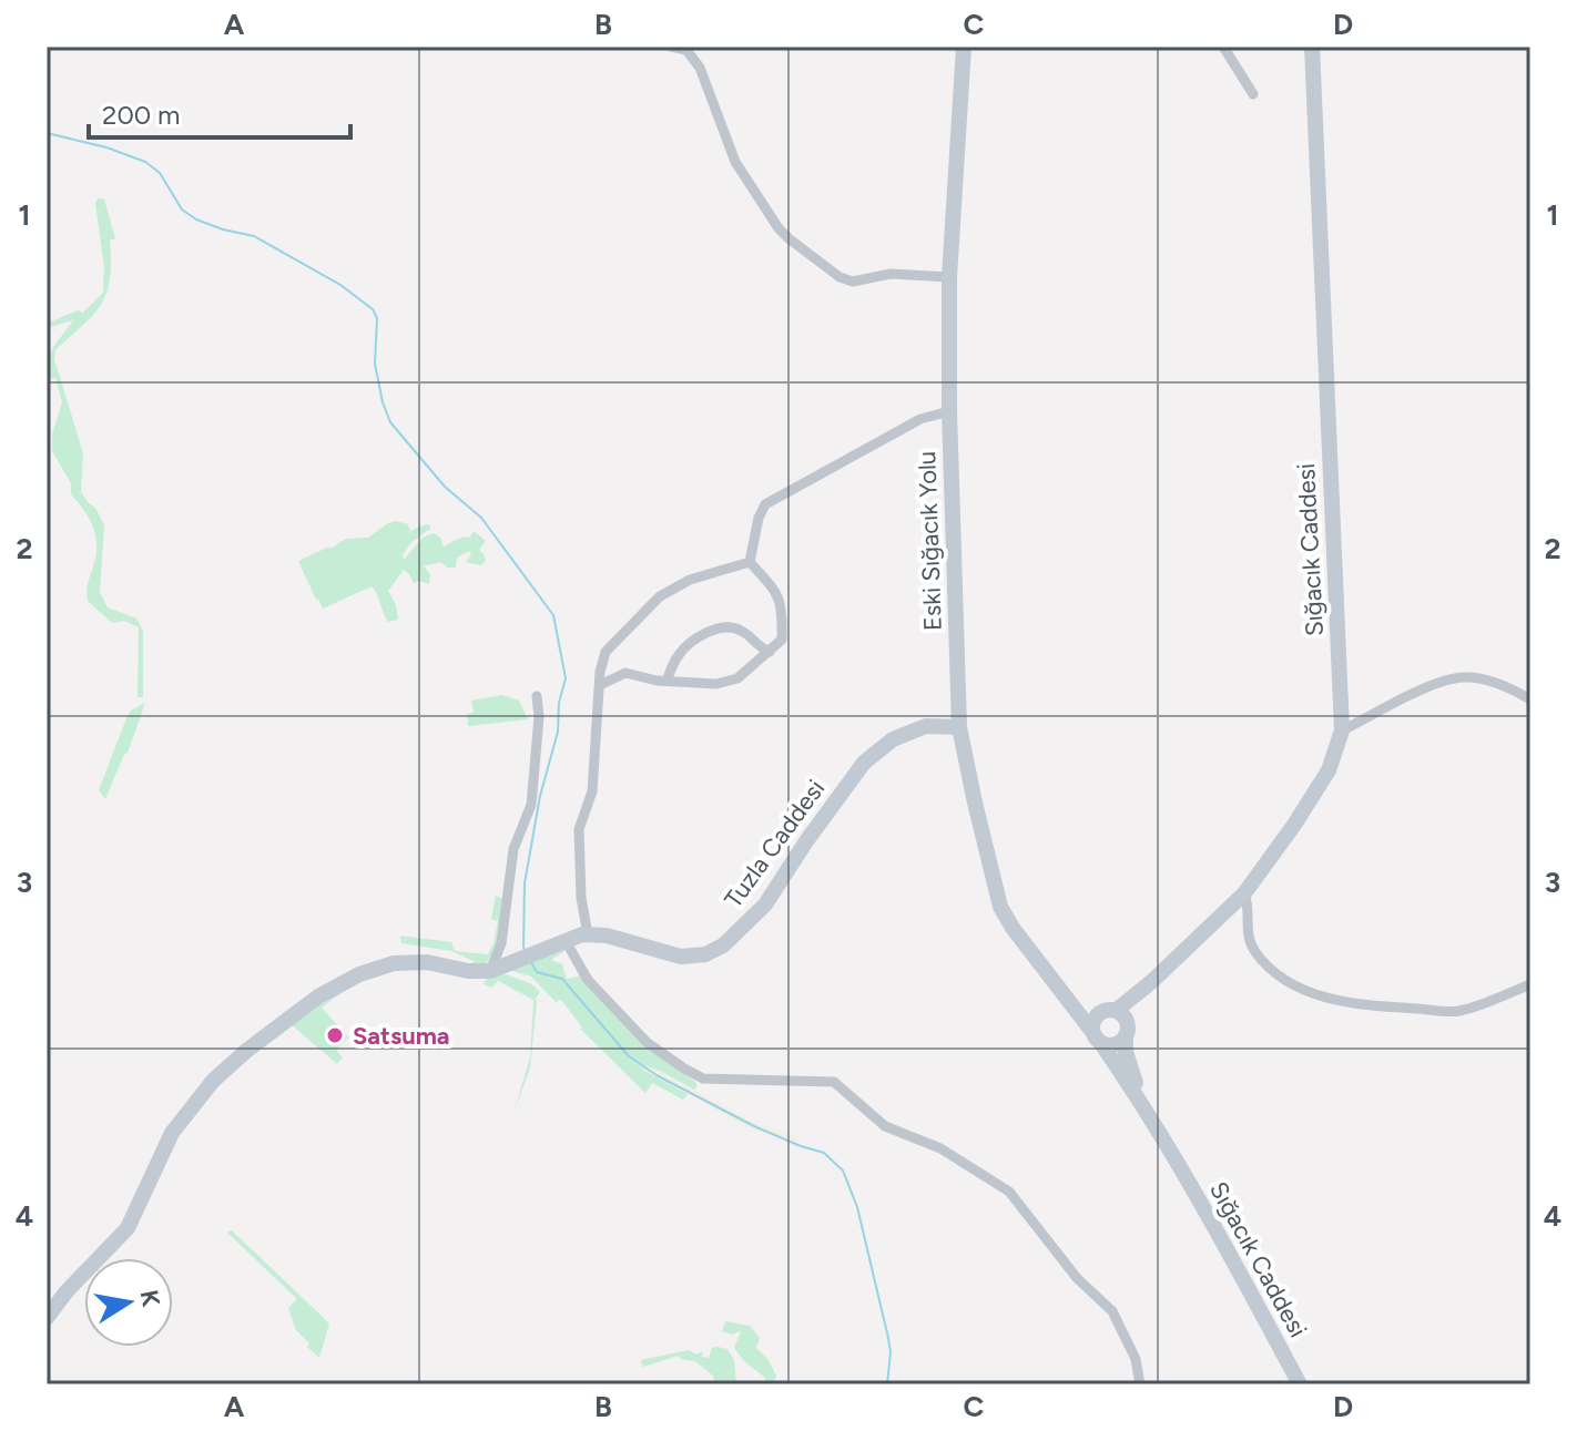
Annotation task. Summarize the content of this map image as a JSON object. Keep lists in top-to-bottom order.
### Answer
{
  "streets": {
    "main road": ["Eski Sığacık Yolu", "Sığacık Caddesi", "Tuzla Caddesi"]
  },
  "crossings": [
    ["Eski Sığacık Yolu", "Sığacık Caddesi"],
    ["Eski Sığacık Yolu", "Tuzla Caddesi"]
  ],
  "places": ["Satsuma"],
  "scale_bar": "200 m",
  "north": "right",
  "grid": {
    "columns": [
      "A",
      "B",
      "C",
      "D"
    ],
    "rows": [
      "1",
      "2",
      "3",
      "4"
    ]
  }
}
